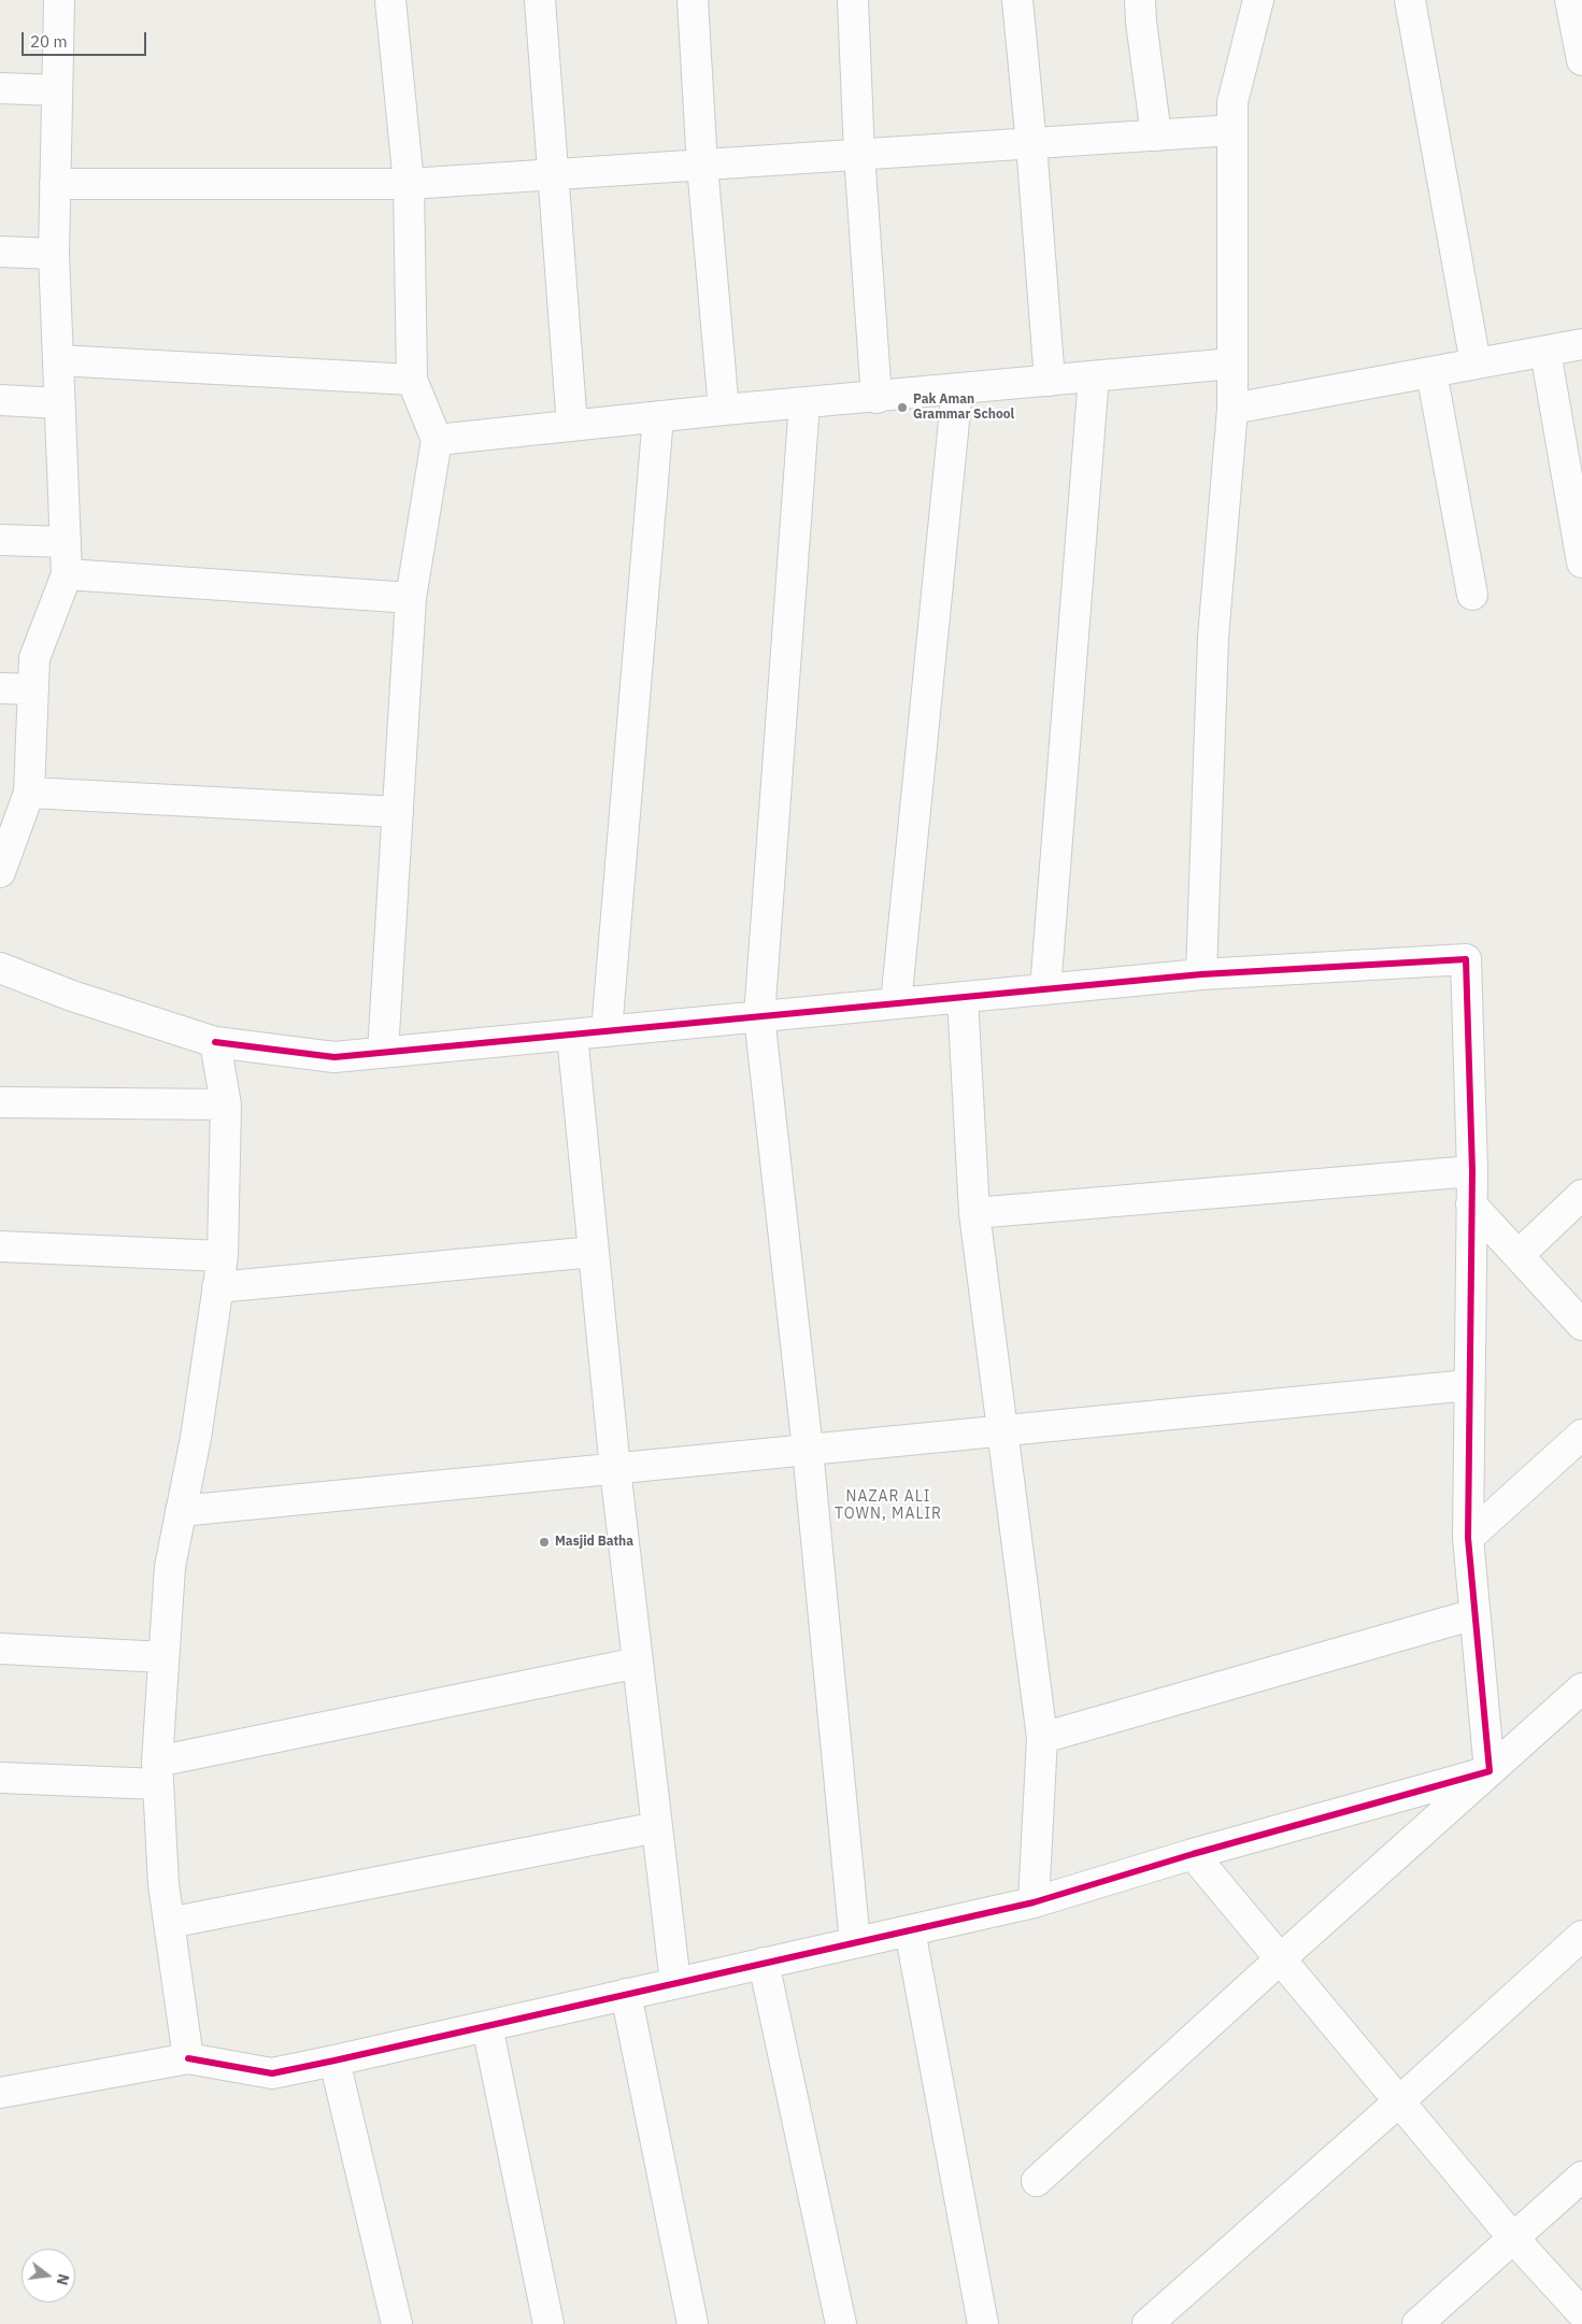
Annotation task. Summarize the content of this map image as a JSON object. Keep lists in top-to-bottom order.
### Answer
{
  "districts": ["NAZAR ALI TOWN, MALIR"],
  "places": ["Pak Aman Grammar School", "Masjid Batha"],
  "scale_bar": "20 m",
  "north": "right"
}
